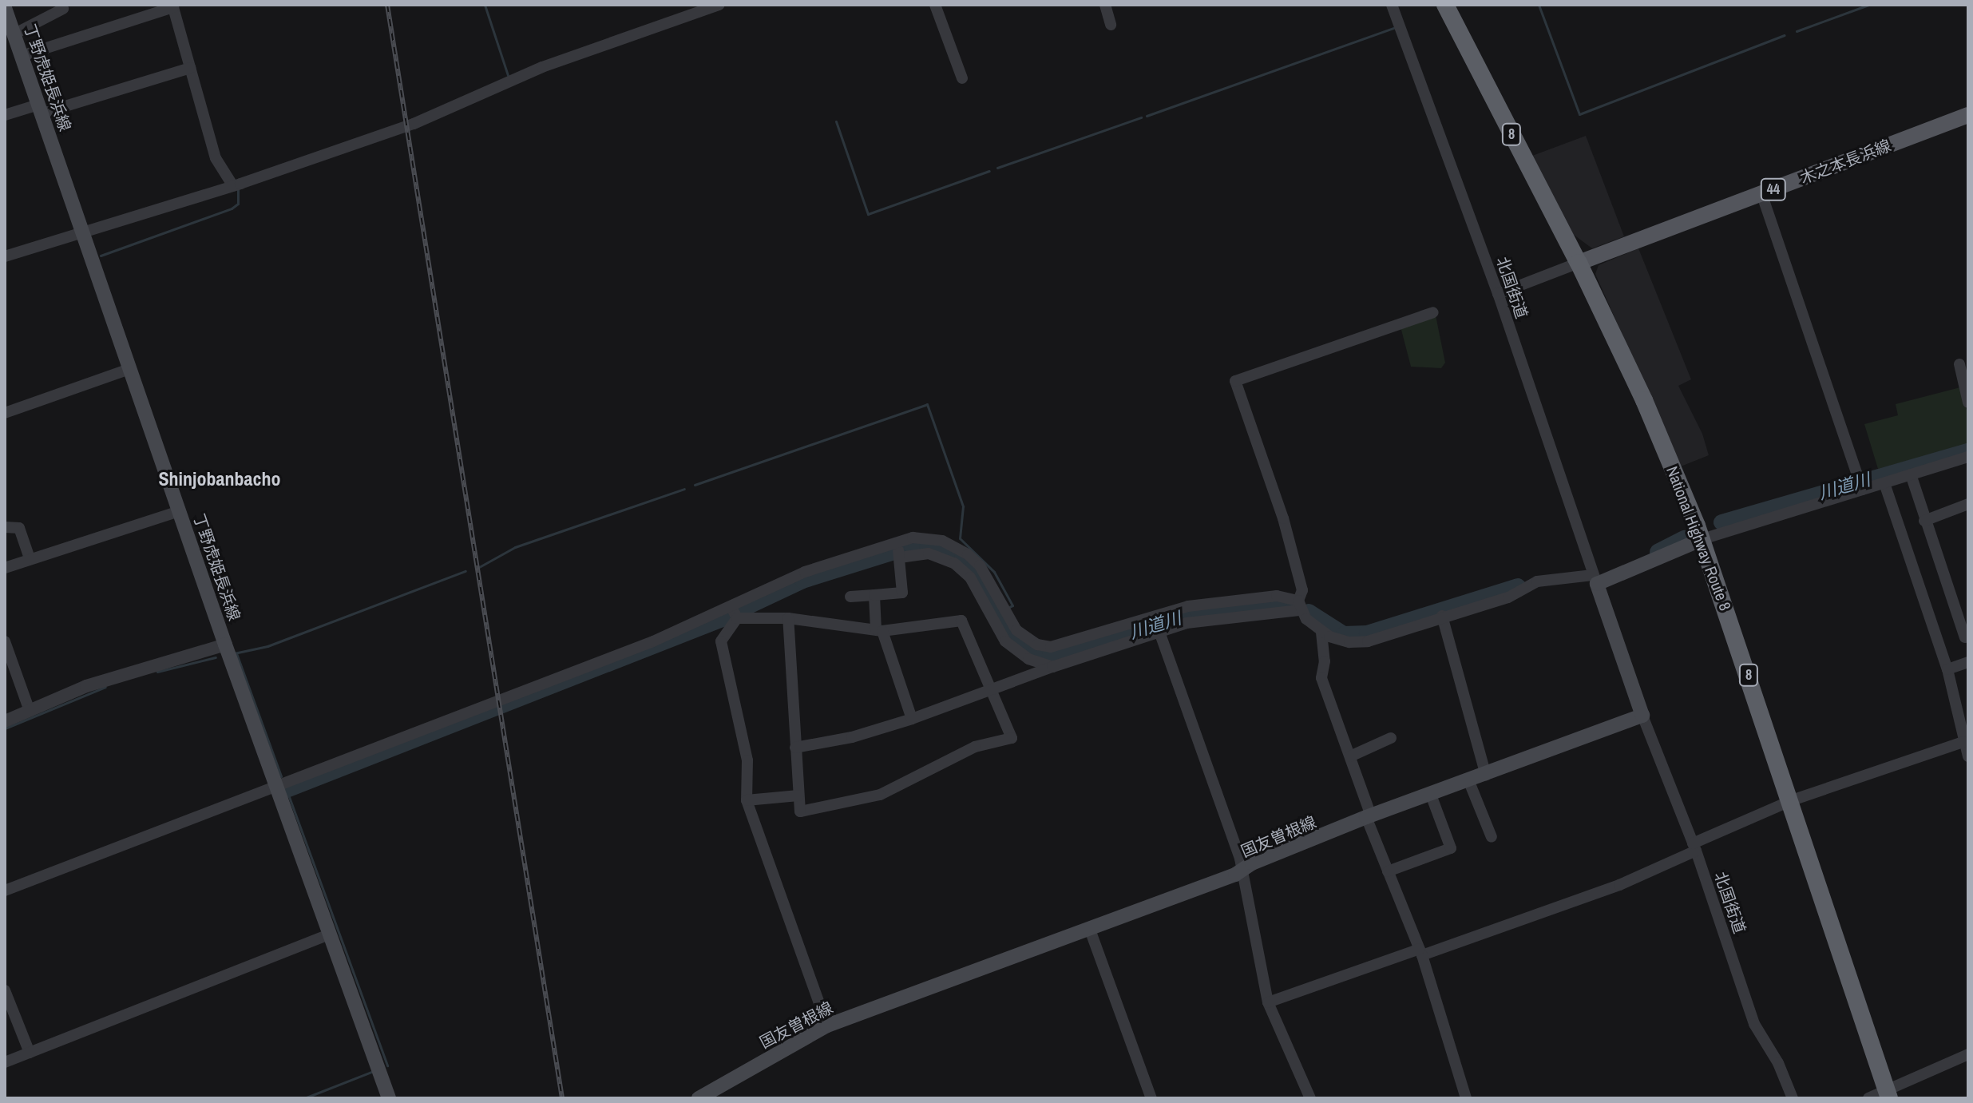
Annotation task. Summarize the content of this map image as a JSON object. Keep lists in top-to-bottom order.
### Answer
{
  "streets": {
    "highway": ["8", "National Highway Route 8"],
    "main road": [
      "丁野虎姫長浜線",
      "木之本長浜線",
      "44",
      "国友曽根線"
    ],
    "street": ["北国街道"]
  },
  "crossings": [
    ["木之本長浜線", "National Highway Route 8"],
    ["北国街道", "国友曽根線"]
  ],
  "districts": ["Shinjobanbacho"],
  "water": ["川道川"]
}
